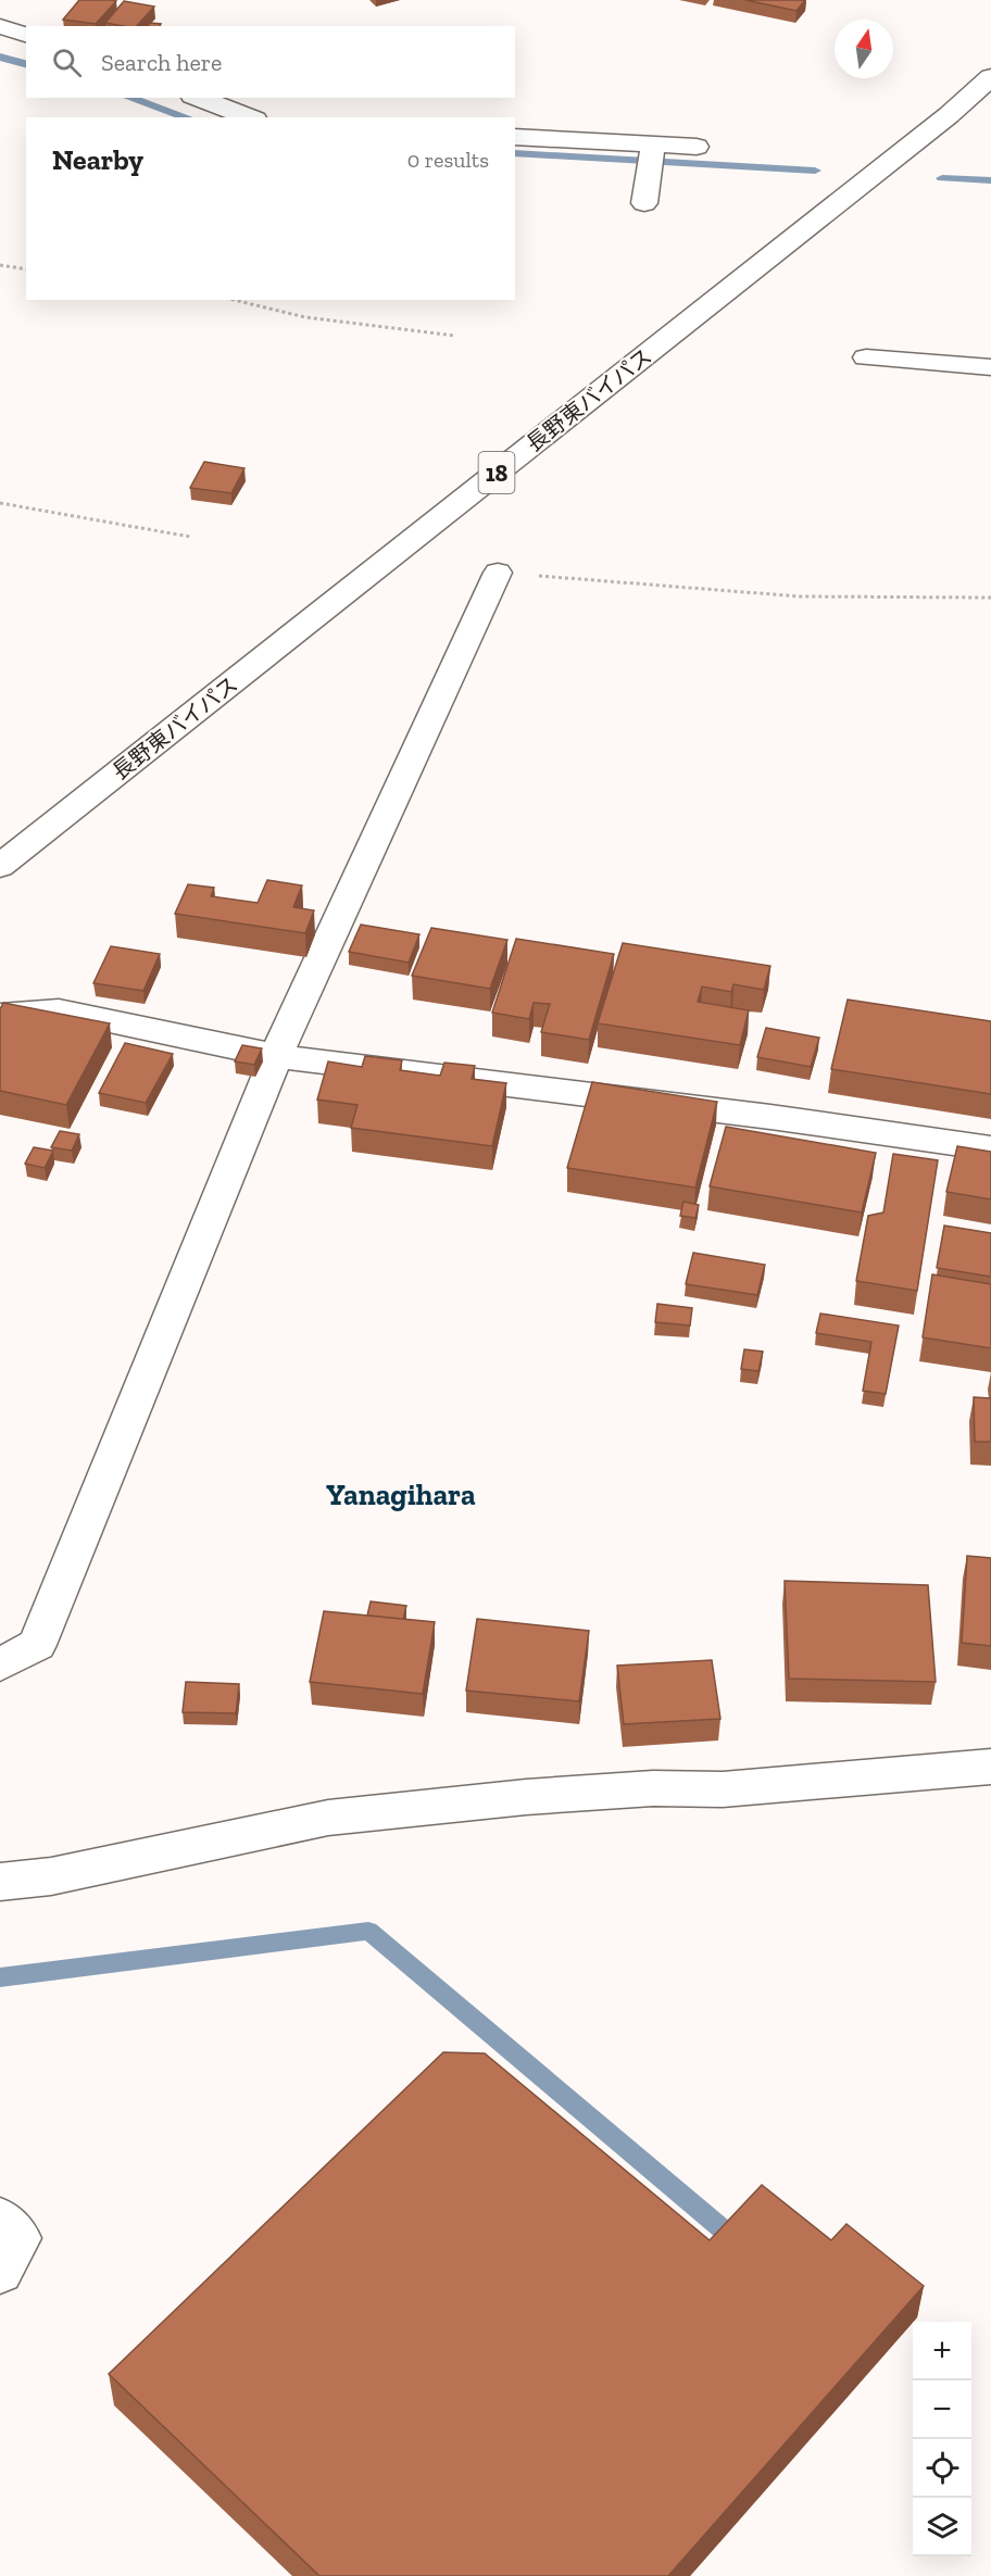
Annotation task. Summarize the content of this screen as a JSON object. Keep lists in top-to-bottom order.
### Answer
{
  "streets": {
    "main road": ["長野東バイパス", "18"]
  },
  "districts": ["Yanagihara"],
  "north": "top",
  "page": {
    "search": "Search here",
    "heading": ["Nearby", "0 results"],
    "map_buttons": ["+", "−"]
  }
}
